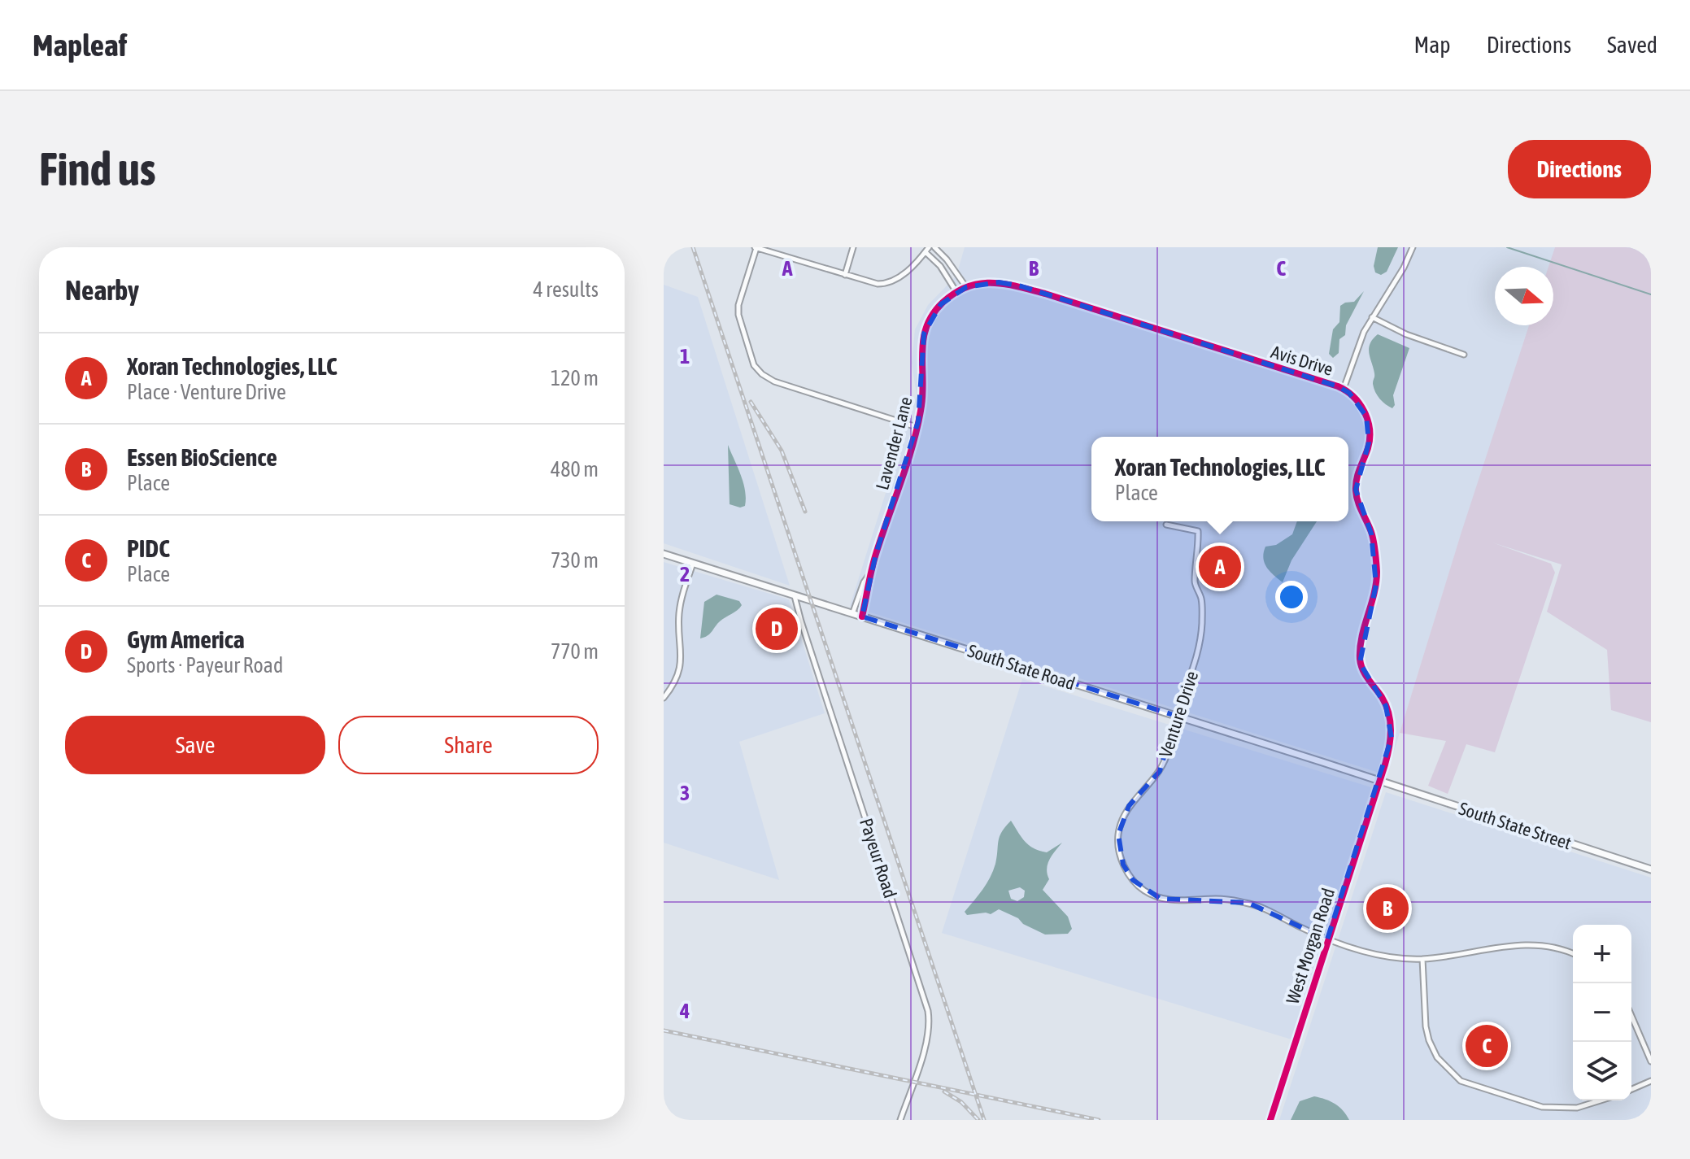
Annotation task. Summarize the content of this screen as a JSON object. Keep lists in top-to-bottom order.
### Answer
{
  "streets": {
    "main road": ["South State Road", "South State Street"],
    "street": [
      "Avis Drive",
      "Lavender Lane",
      "Venture Drive",
      "Payeur Road",
      "West Morgan Road"
    ]
  },
  "crossings": [
    ["Avis Drive", "Lavender Lane"],
    ["Avis Drive", "South State Road"],
    ["Avis Drive", "South State Street"],
    ["Avis Drive", "West Morgan Road"],
    ["Lavender Lane", "South State Road"],
    ["South State Road", "Venture Drive"],
    ["South State Road", "South State Street"],
    ["South State Road", "Payeur Road"],
    ["South State Road", "West Morgan Road"],
    ["Venture Drive", "West Morgan Road"],
    ["South State Street", "West Morgan Road"]
  ],
  "north": "right",
  "page": {
    "header": "Mapleaf",
    "nav": ["Map", "Directions", "Saved"],
    "buttons": [
      "Directions",
      ["Save", "Share"]
    ],
    "title": "Find us",
    "heading": ["Nearby", "4 results"],
    "list": [
      {
        "mark": "A",
        "name": "Xoran Technologies, LLC",
        "note": "Place · Venture Drive",
        "value": "120 m"
      },
      {
        "mark": "B",
        "name": "Essen BioScience",
        "note": "Place",
        "value": "480 m"
      },
      {
        "mark": "C",
        "name": "PIDC",
        "note": "Place",
        "value": "730 m"
      },
      {
        "mark": "D",
        "name": "Gym America",
        "note": "Sports · Payeur Road",
        "value": "770 m"
      }
    ],
    "popup": ["Xoran Technologies, LLC", "Place"],
    "pins": [
      "A",
      "D",
      "B",
      "C"
    ],
    "map_buttons": ["+", "−"]
  },
  "grid": {
    "columns": ["A", "B", "C"],
    "rows": [
      "1",
      "2",
      "3",
      "4"
    ]
  }
}
